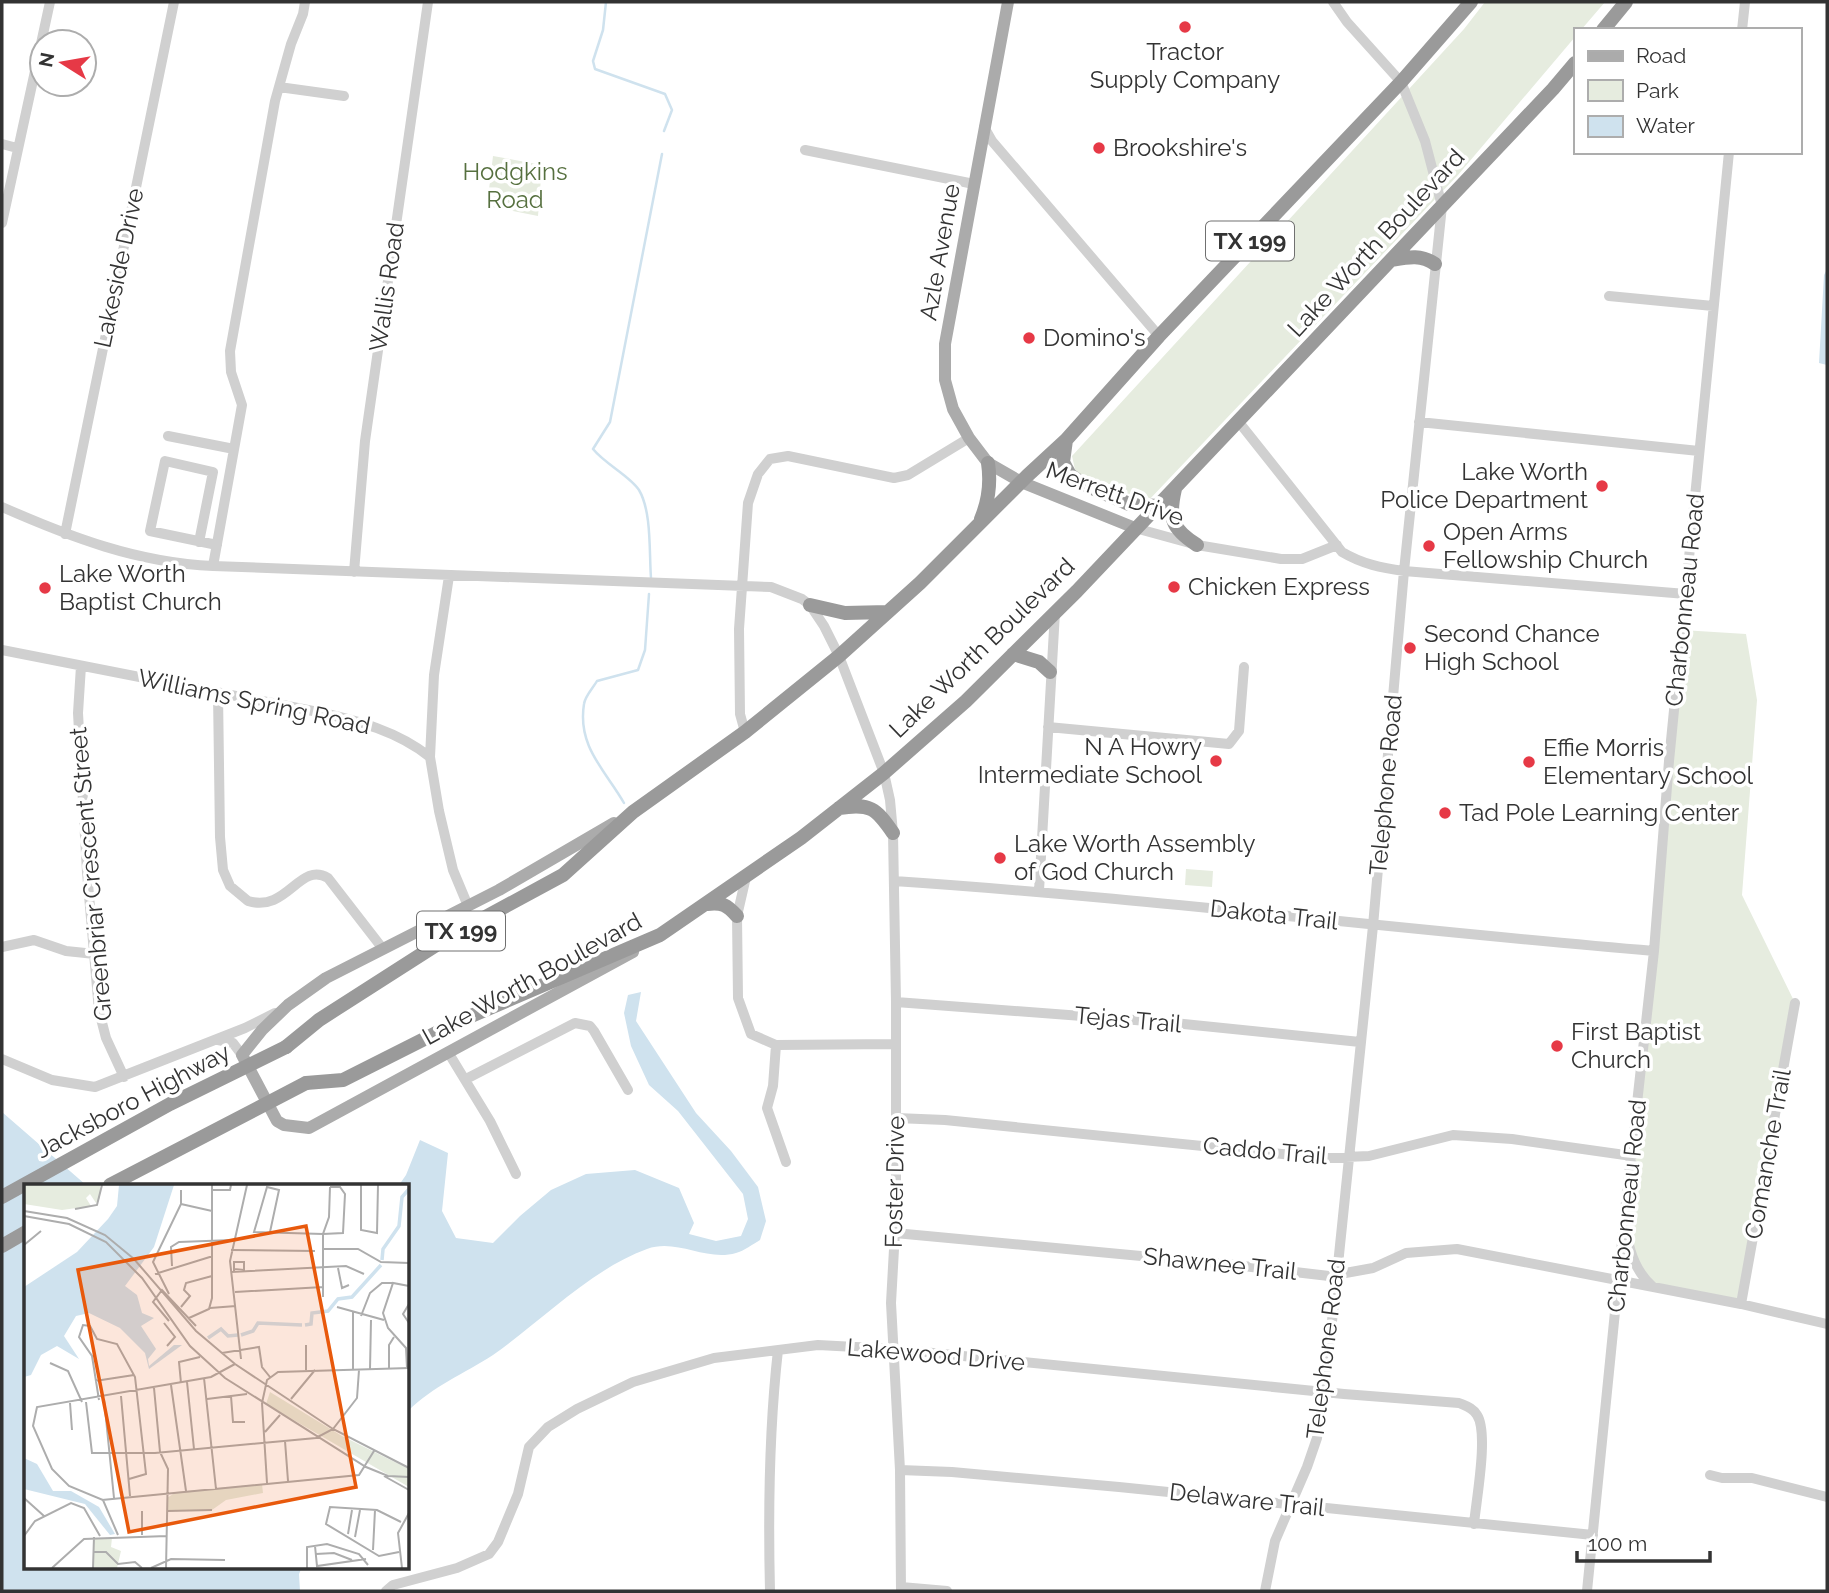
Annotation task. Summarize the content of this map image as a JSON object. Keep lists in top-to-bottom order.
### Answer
{
  "streets": {
    "highway": ["TX 199", "Lake Worth Boulevard", "Jacksboro Highway"],
    "main road": ["Azle Avenue", "Merrett Drive"],
    "street": [
      "Lakeside Drive",
      "Wallis Road",
      "Charbonneau Road",
      "Williams Spring Road",
      "Telephone Road",
      "Greenbriar Crescent Street",
      "Dakota Trail",
      "Tejas Trail",
      "Caddo Trail",
      "Comanche Trail",
      "Foster Drive",
      "Shawnee Trail",
      "Lakewood Drive",
      "Delaware Trail"
    ]
  },
  "crossings": [
    ["TX 199", "Lake Worth Boulevard"],
    ["TX 199", "Azle Avenue"],
    ["TX 199", "Merrett Drive"],
    ["TX 199", "Telephone Road"],
    ["TX 199", "Jacksboro Highway"],
    ["Lake Worth Boulevard", "Merrett Drive"],
    ["Lake Worth Boulevard", "Telephone Road"],
    ["Lake Worth Boulevard", "Foster Drive"],
    ["Azle Avenue", "Merrett Drive"],
    ["Charbonneau Road", "Dakota Trail"],
    ["Charbonneau Road", "Caddo Trail"],
    ["Charbonneau Road", "Shawnee Trail"],
    ["Charbonneau Road", "Delaware Trail"],
    ["Williams Spring Road", "Greenbriar Crescent Street"],
    ["Telephone Road", "Dakota Trail"],
    ["Telephone Road", "Tejas Trail"],
    ["Telephone Road", "Caddo Trail"],
    ["Telephone Road", "Shawnee Trail"],
    ["Telephone Road", "Lakewood Drive"],
    ["Telephone Road", "Delaware Trail"],
    ["Dakota Trail", "Foster Drive"],
    ["Tejas Trail", "Foster Drive"],
    ["Caddo Trail", "Foster Drive"],
    ["Comanche Trail", "Shawnee Trail"],
    ["Foster Drive", "Shawnee Trail"],
    ["Foster Drive", "Lakewood Drive"],
    ["Foster Drive", "Delaware Trail"],
    ["Lakewood Drive", "Delaware Trail"]
  ],
  "parks": ["Hodgkins Road"],
  "places": [
    "Tractor Supply Company",
    "Brookshire's",
    "Domino's",
    "Lake Worth Police Department",
    "Open Arms Fellowship Church",
    "Chicken Express",
    "Lake Worth Baptist Church",
    "Second Chance High School",
    "N A Howry Intermediate School",
    "Effie Morris Elementary School",
    "Tad Pole Learning Center",
    "Lake Worth Assembly of God Church",
    "First Baptist Church"
  ],
  "legend": ["Road", "Park", "Water"],
  "scale_bar": "100 m",
  "north": "left"
}
